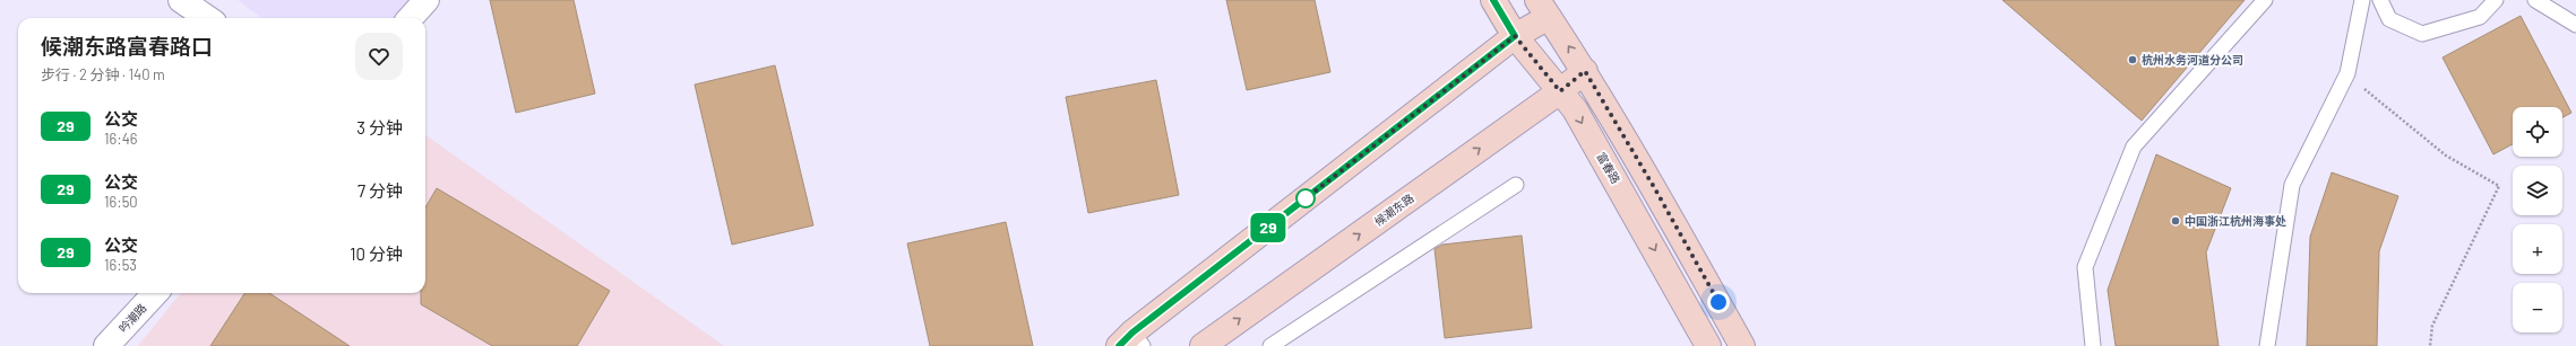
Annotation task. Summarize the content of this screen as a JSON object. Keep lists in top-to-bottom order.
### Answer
{
  "streets": {
    "street": ["富春路", "候潮东路", "吟潮路"]
  },
  "crossings": [
    ["富春路", "候潮东路"]
  ],
  "places": ["杭州水务河道分公司", "中国浙江杭州海事处"],
  "lines": ["bus line 29"],
  "page": {
    "on_map": "29",
    "heading": ["候潮东路富春路口", "步行 · 2 分钟 · 140 m"],
    "list": [
      {
        "mark": "29",
        "name": "公交",
        "note": "16:46",
        "value": "3 分钟"
      },
      {
        "mark": "29",
        "name": "公交",
        "note": "16:50",
        "value": "7 分钟"
      },
      {
        "mark": "29",
        "name": "公交",
        "note": "16:53",
        "value": "10 分钟"
      }
    ],
    "map_buttons": ["+", "−"]
  }
}
